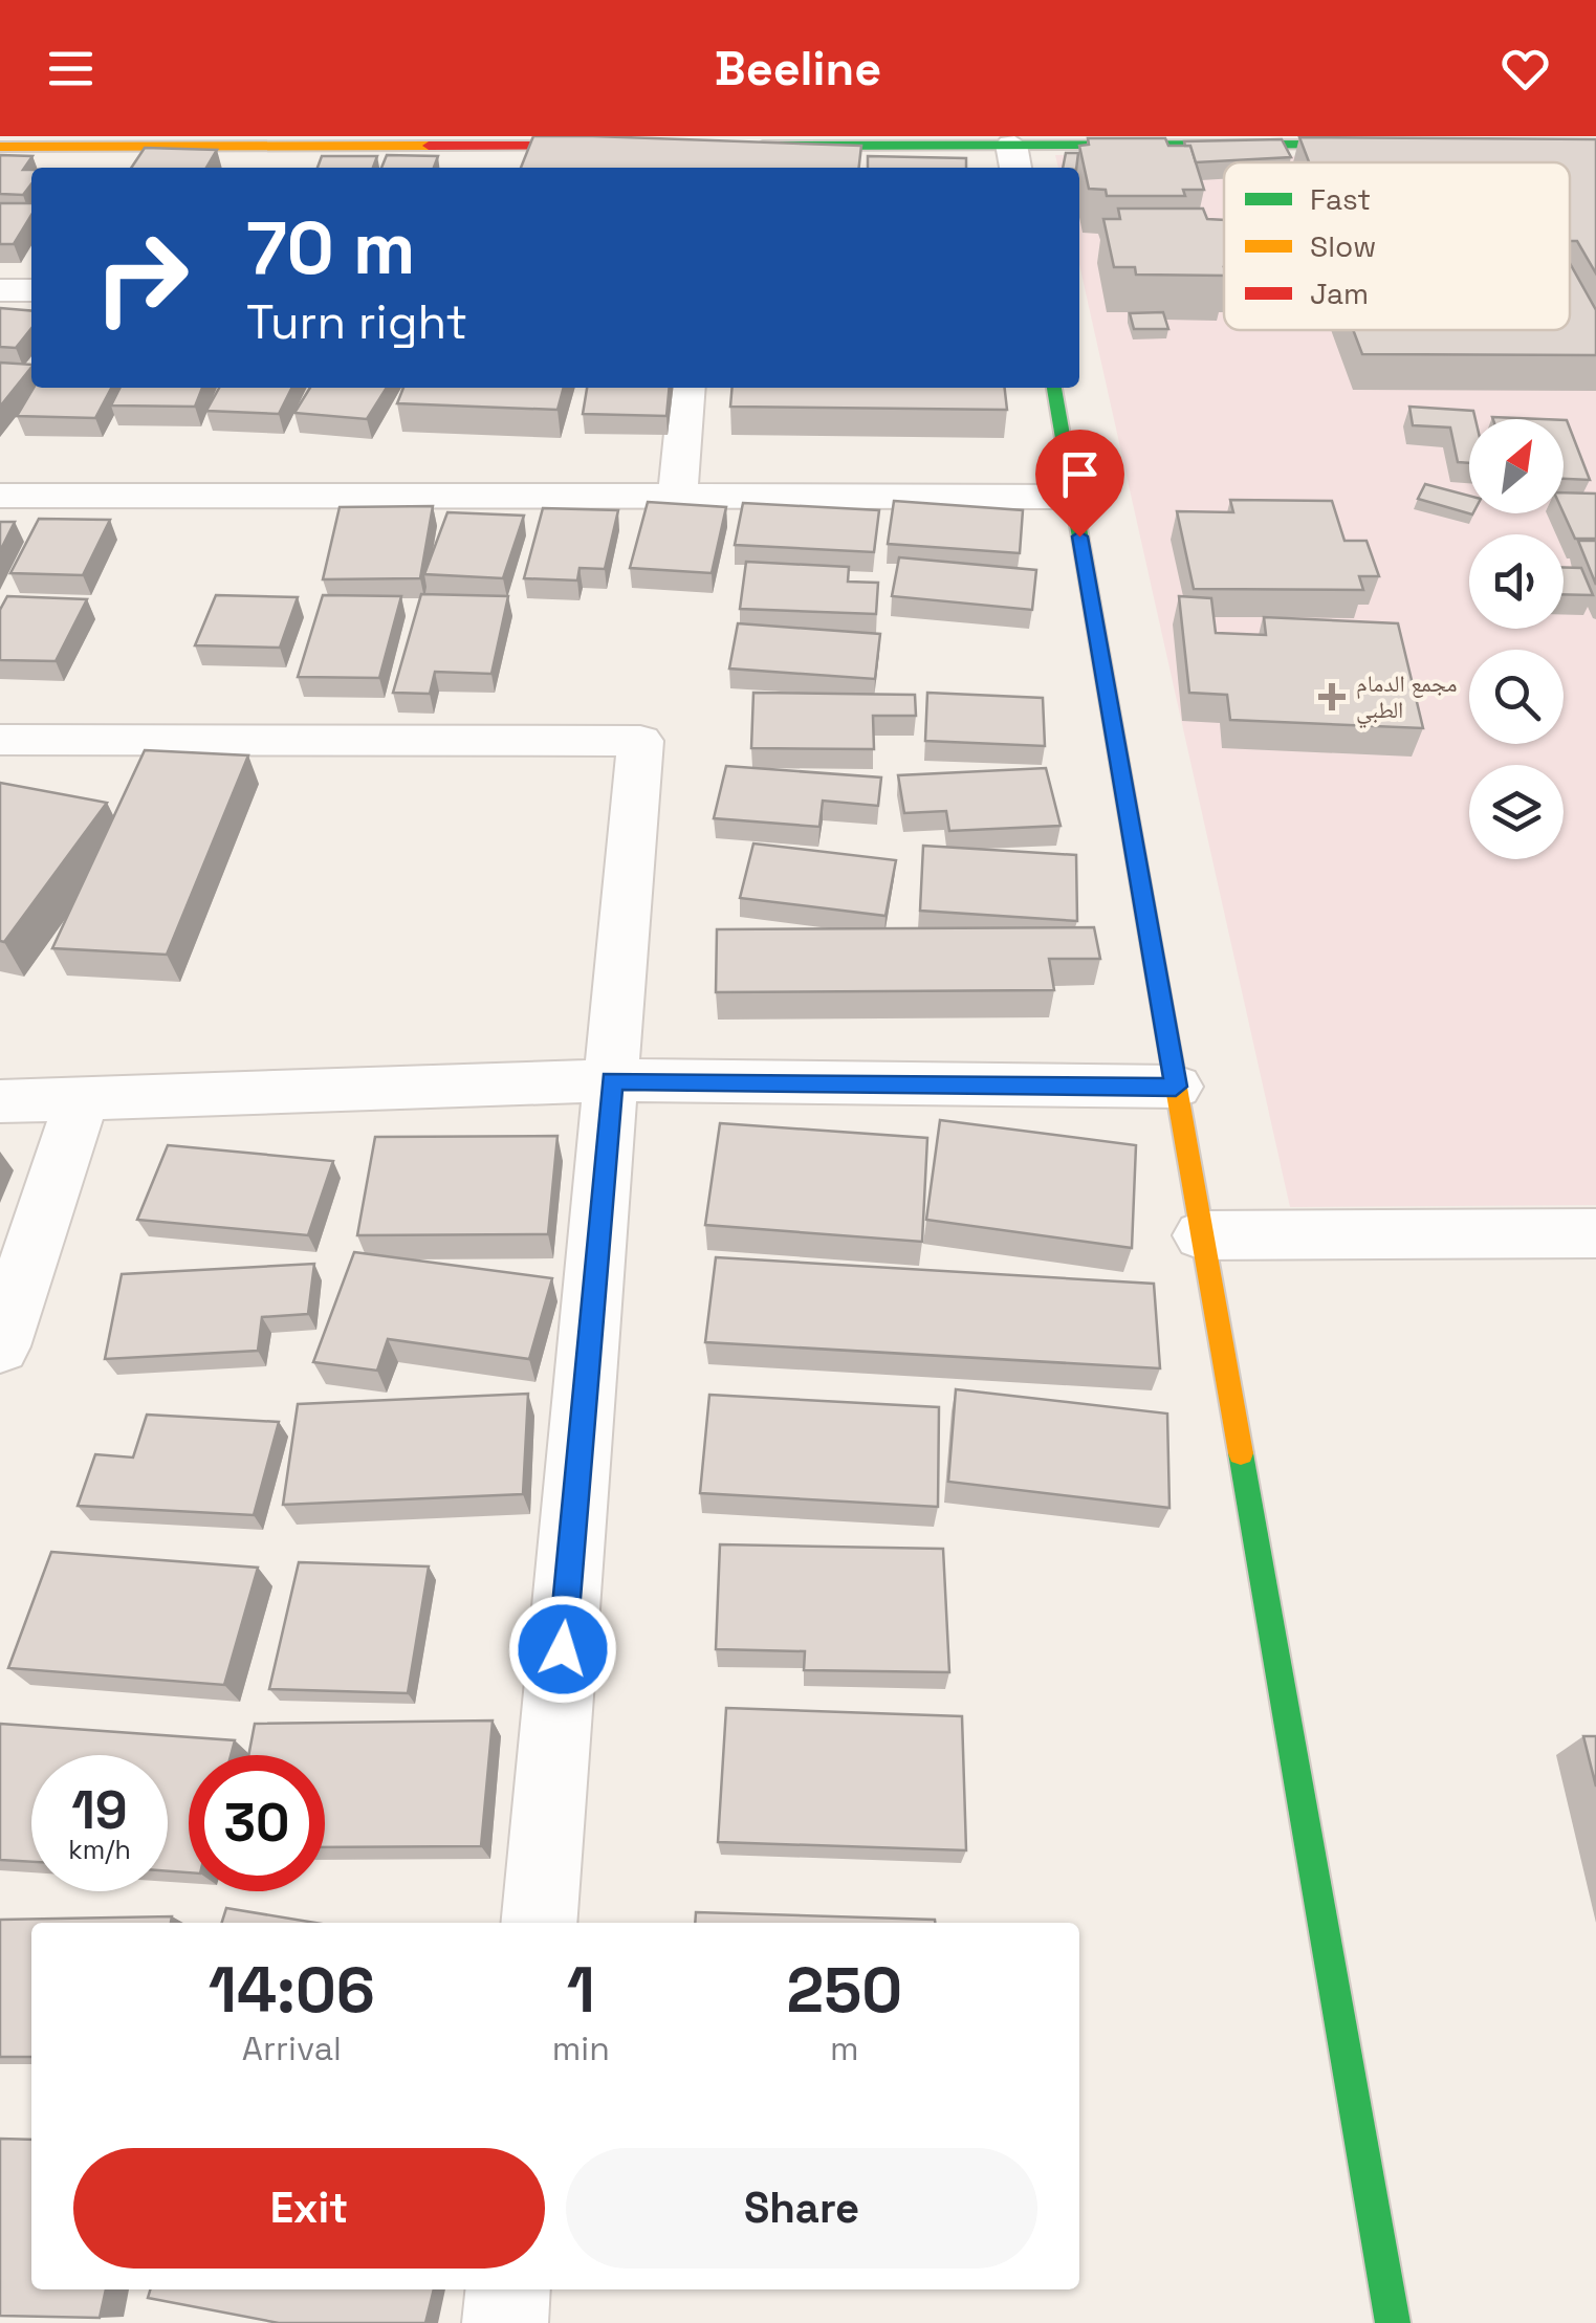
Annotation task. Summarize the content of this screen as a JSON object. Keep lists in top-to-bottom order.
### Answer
{
  "places": {
    "health": ["مجمع الدمام الطبي"]
  },
  "legend": ["Fast", "Slow", "Jam"],
  "north": "top right",
  "page": {
    "header": "Beeline",
    "turn": ["70 m", "Turn right"],
    "speed": "19 km/h",
    "limit": "30",
    "eta": [
      "14:06",
      "Arrival",
      "1",
      "min",
      "250",
      "m"
    ],
    "buttons": ["Exit", "Share"]
  }
}
